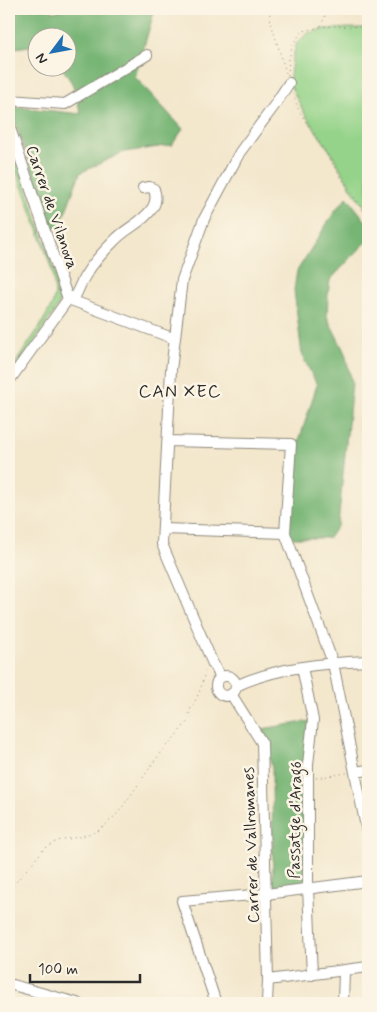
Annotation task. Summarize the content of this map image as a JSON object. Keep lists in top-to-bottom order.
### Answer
{
  "streets": {
    "street": ["Carrer de Vilanova", "Passatge d'Aragó", "Carrer de Vallromanes"]
  },
  "districts": ["CAN XEC"],
  "scale_bar": "100 m",
  "north": "bottom left"
}
